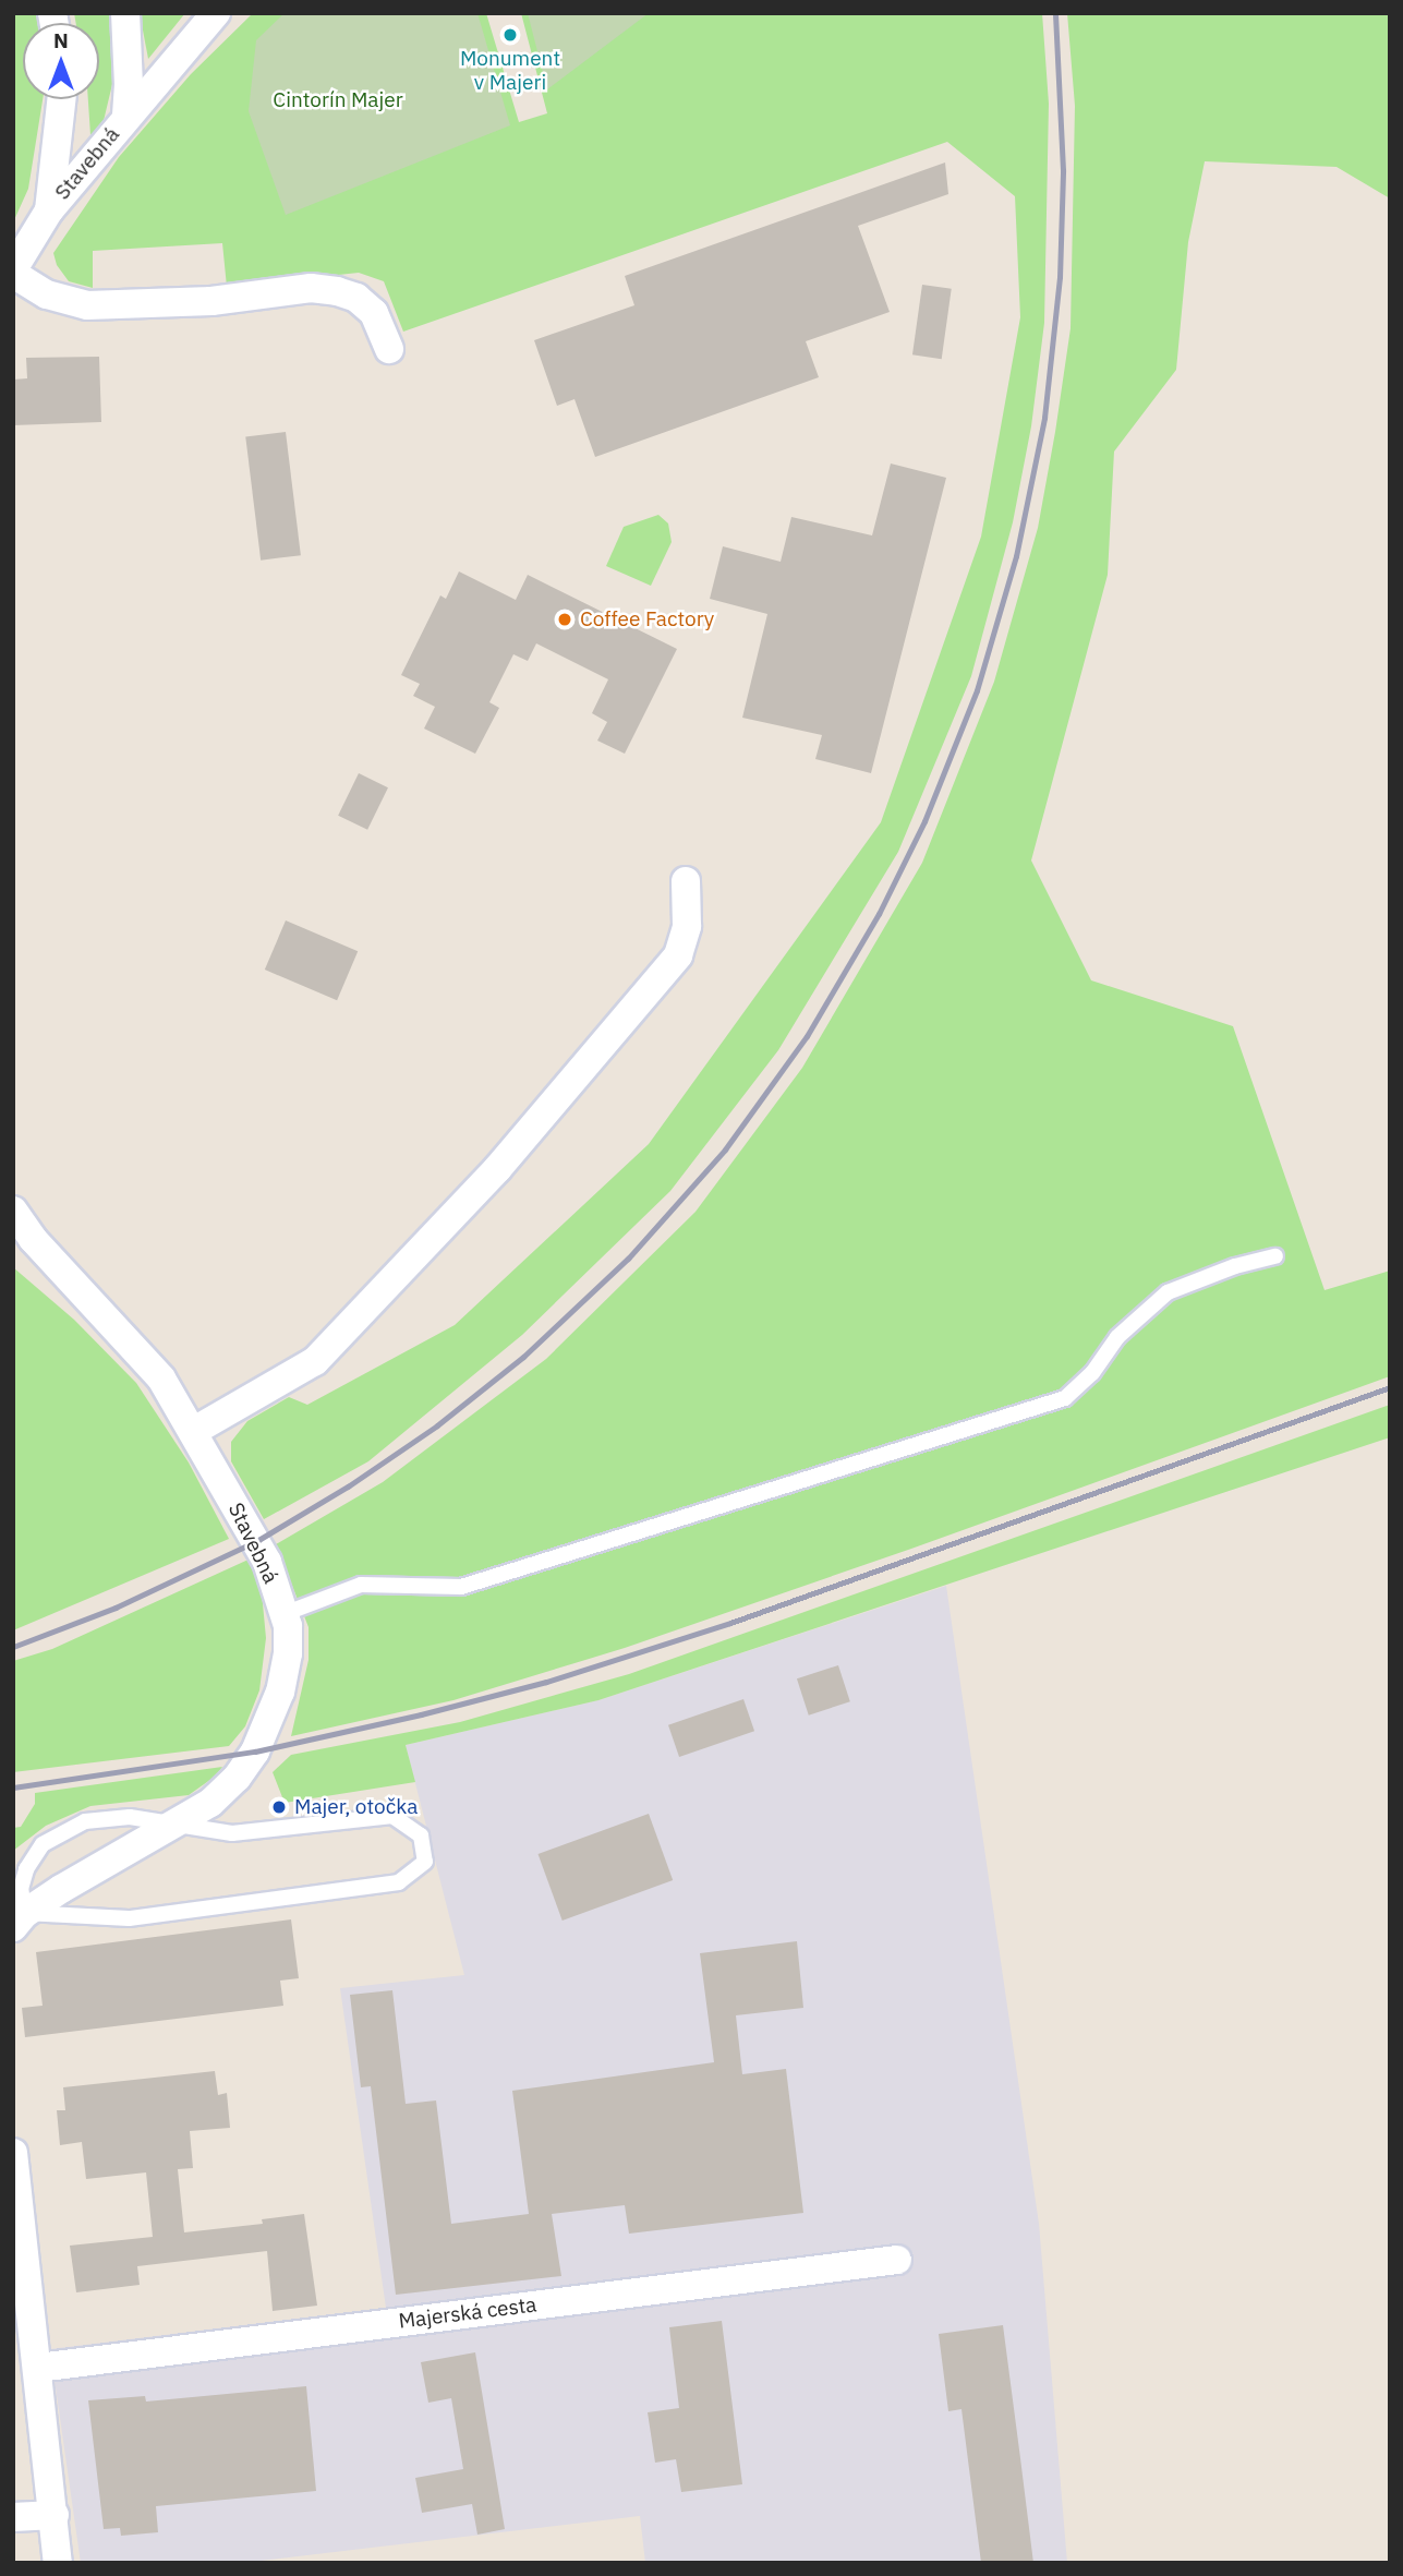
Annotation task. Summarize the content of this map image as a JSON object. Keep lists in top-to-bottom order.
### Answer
{
  "streets": {
    "street": ["Stavebná", "Majerská cesta"]
  },
  "parks": ["Cintorín Majer"],
  "places": ["Monument v Majeri", "Coffee Factory", "Majer, otočka"],
  "north": "top"
}
